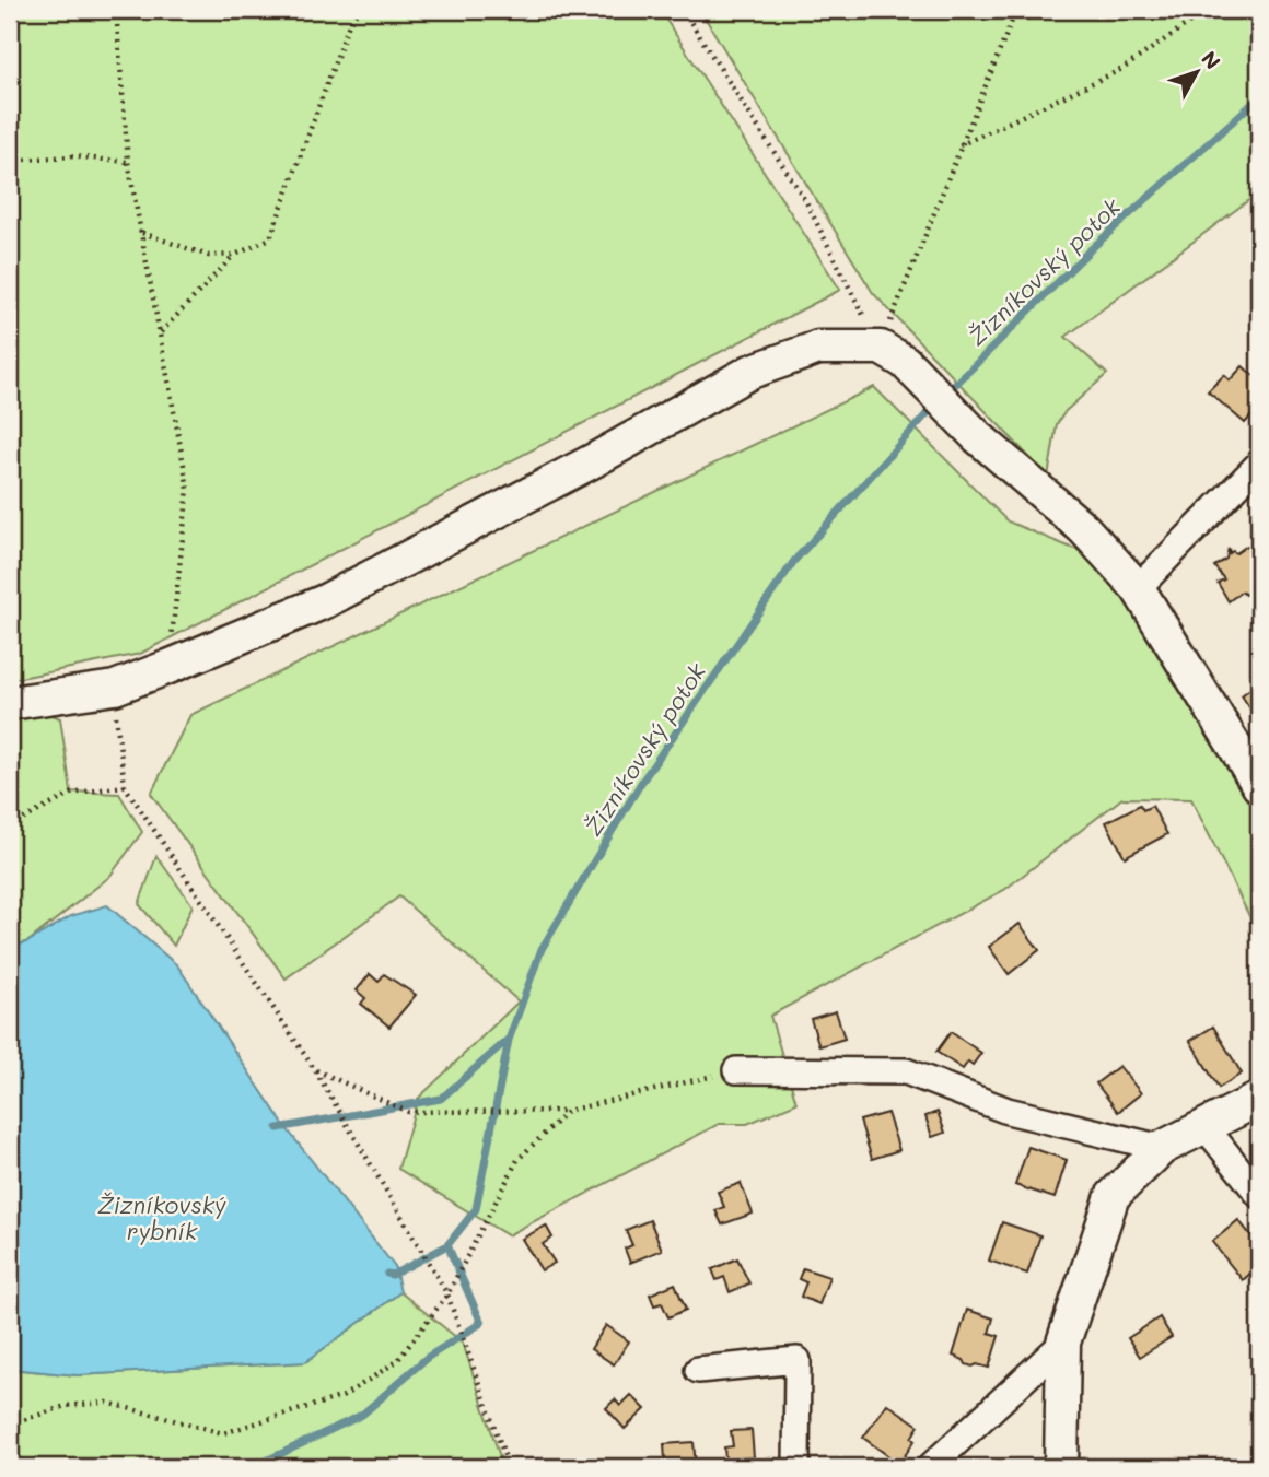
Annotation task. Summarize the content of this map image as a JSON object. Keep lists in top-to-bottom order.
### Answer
{
  "water": ["Žizníkovský potok", "Žizníkovský rybník"],
  "north": "top right"
}
